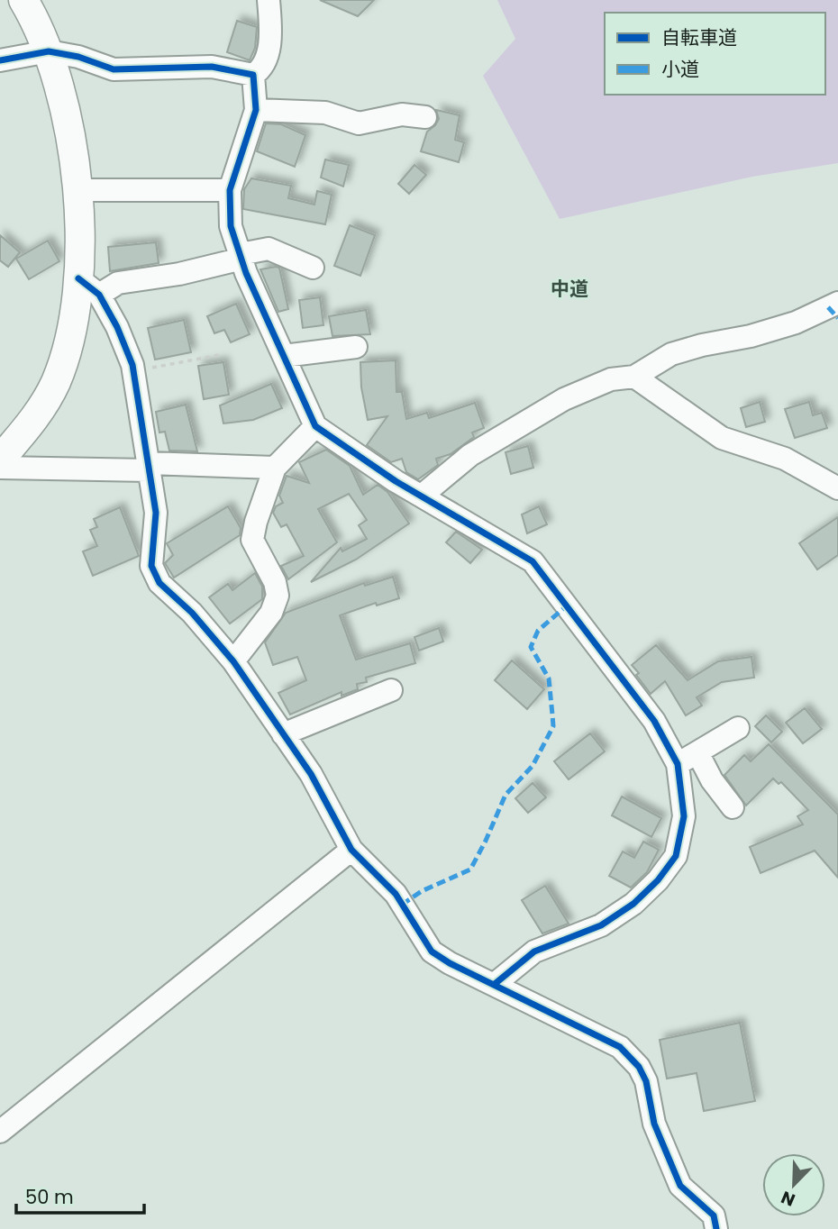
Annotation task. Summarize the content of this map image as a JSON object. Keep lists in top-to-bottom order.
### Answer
{
  "districts": ["中道"],
  "legend": ["自転車道", "小道"],
  "scale_bar": "50 m",
  "north": "bottom left"
}
